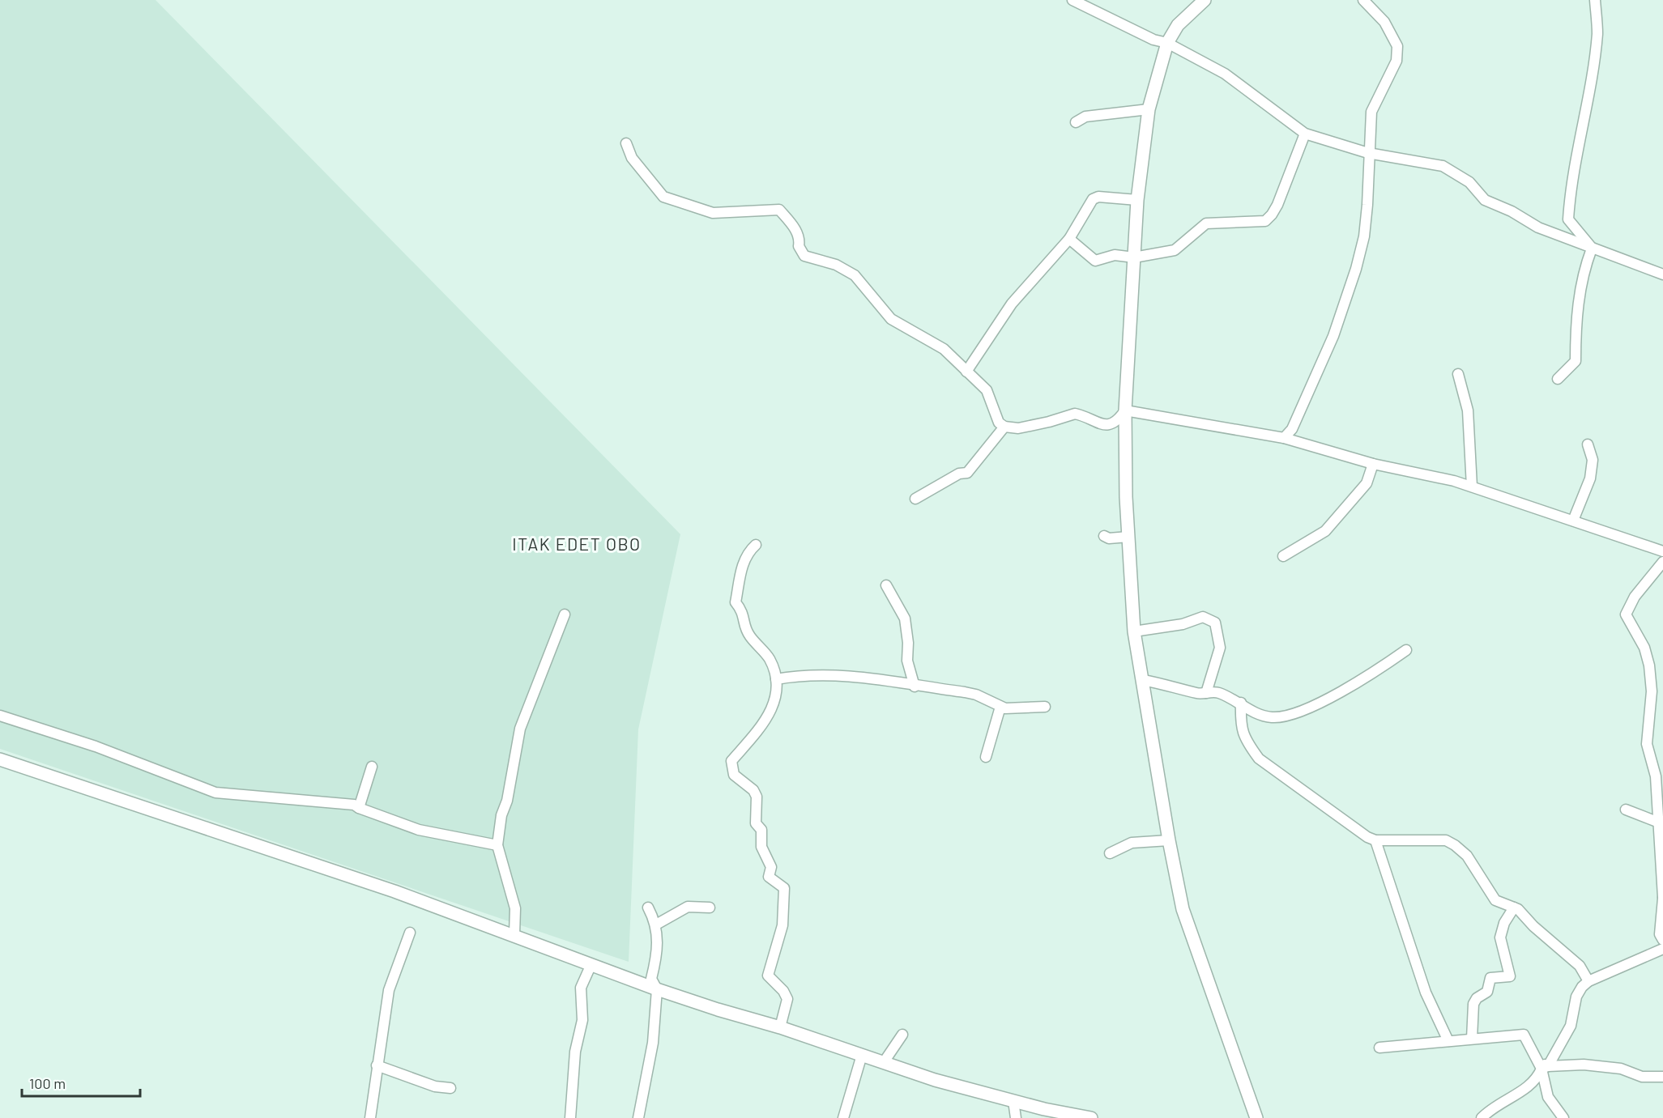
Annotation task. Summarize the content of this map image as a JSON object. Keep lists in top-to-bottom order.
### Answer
{
  "districts": ["ITAK EDET OBO"],
  "scale_bar": "100 m"
}
